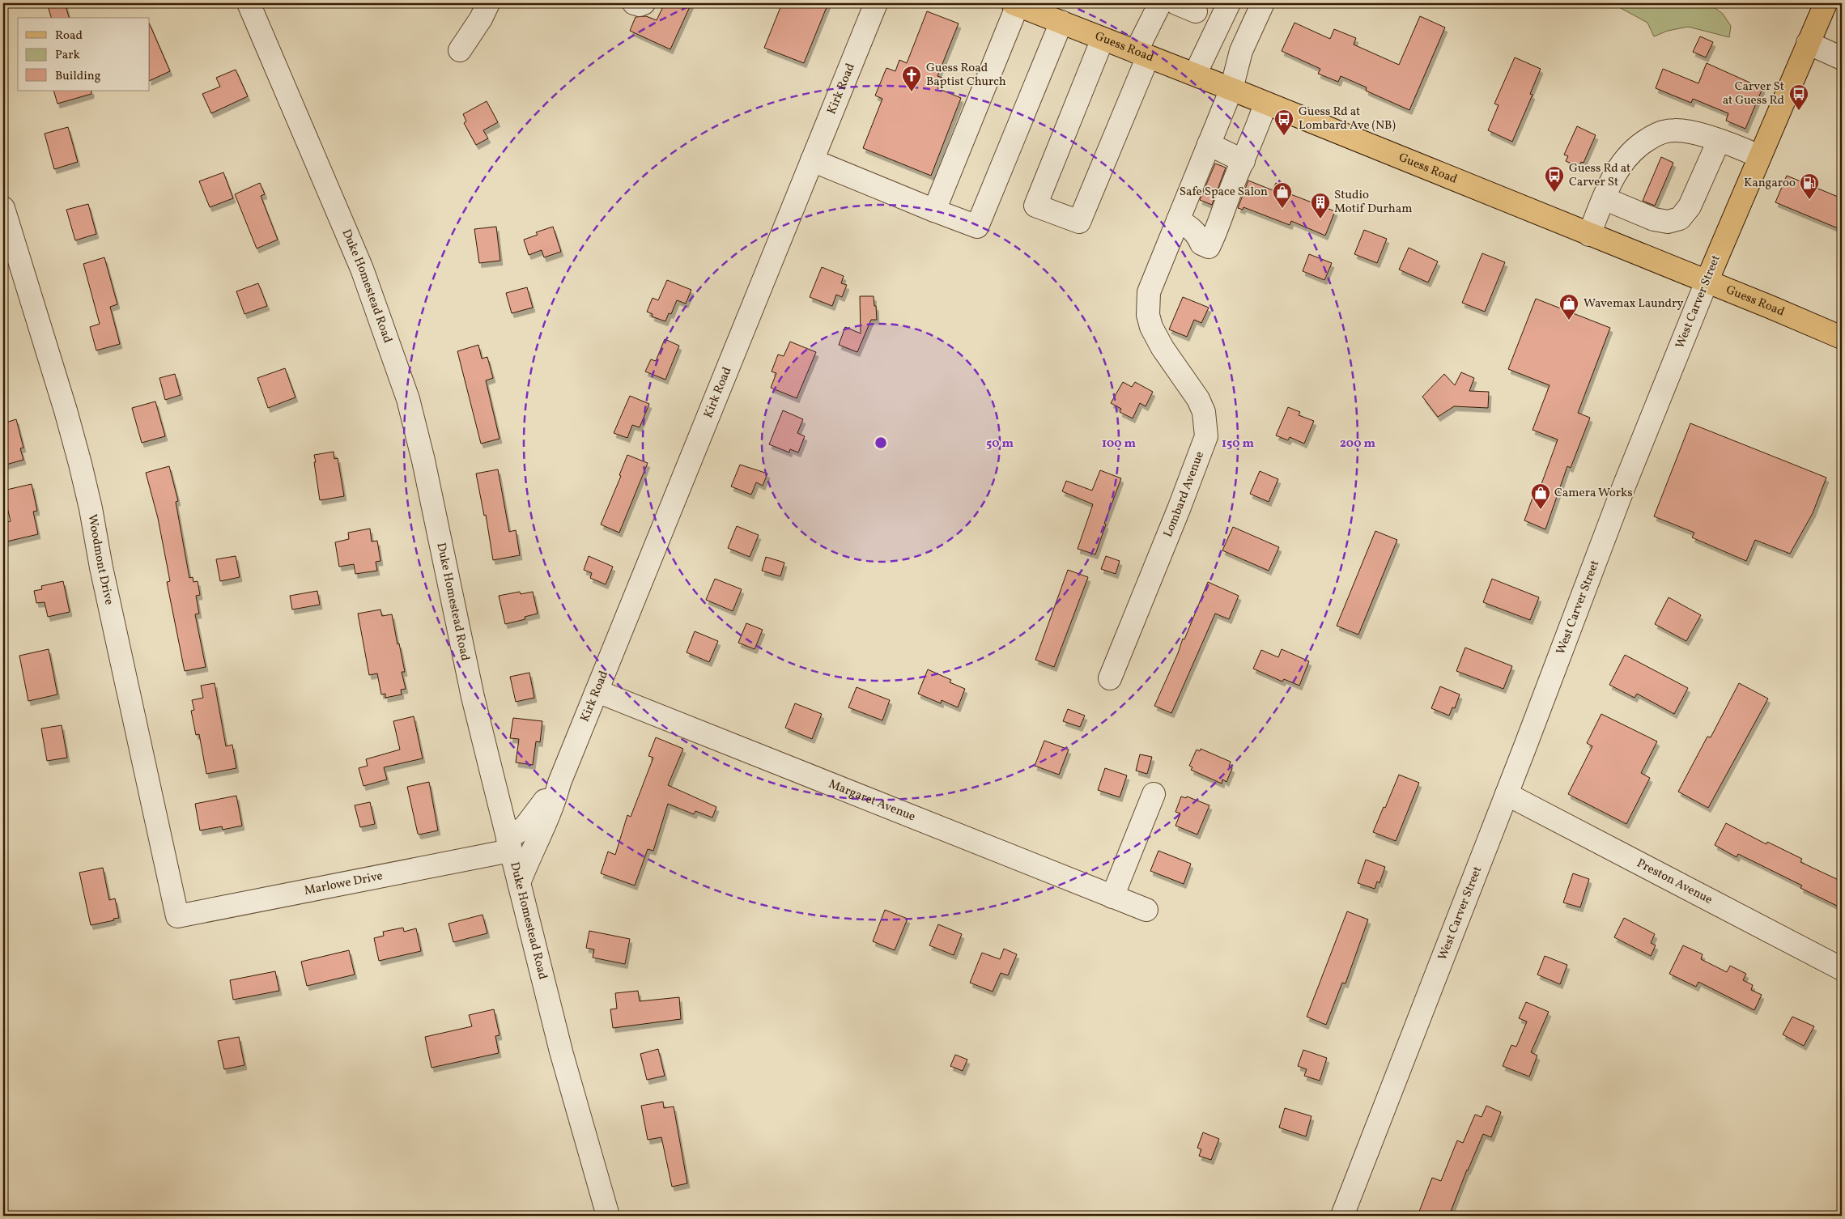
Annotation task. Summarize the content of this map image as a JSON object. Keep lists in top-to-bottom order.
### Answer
{
  "streets": {
    "main road": ["Guess Road", "West Carver Street"],
    "street": [
      "Kirk Road",
      "Duke Homestead Road",
      "Lombard Avenue",
      "Woodmont Drive",
      "Margaret Avenue",
      "Preston Avenue",
      "Marlowe Drive"
    ]
  },
  "crossings": [
    ["Guess Road", "West Carver Street"],
    ["Guess Road", "Lombard Avenue"],
    ["Kirk Road", "Duke Homestead Road"],
    ["Kirk Road", "Margaret Avenue"],
    ["Kirk Road", "Marlowe Drive"],
    ["Duke Homestead Road", "Marlowe Drive"],
    ["West Carver Street", "Preston Avenue"],
    ["Woodmont Drive", "Marlowe Drive"]
  ],
  "places": {
    "church": ["Guess Road Baptist Church"],
    "bus stop": ["Carver St at Guess Rd", "Guess Rd at Lombard Ave (NB)", "Guess Rd at Carver St"],
    "fuel station": ["Kangaroo"],
    "shop": ["Safe Space Salon", "Wavemax Laundry", "Camera Works"],
    "building": ["Studio Motif Durham"]
  },
  "legend": ["Road", "Park", "Building"],
  "rings": [
    "50 m",
    "100 m",
    "150 m",
    "200 m"
  ]
}
